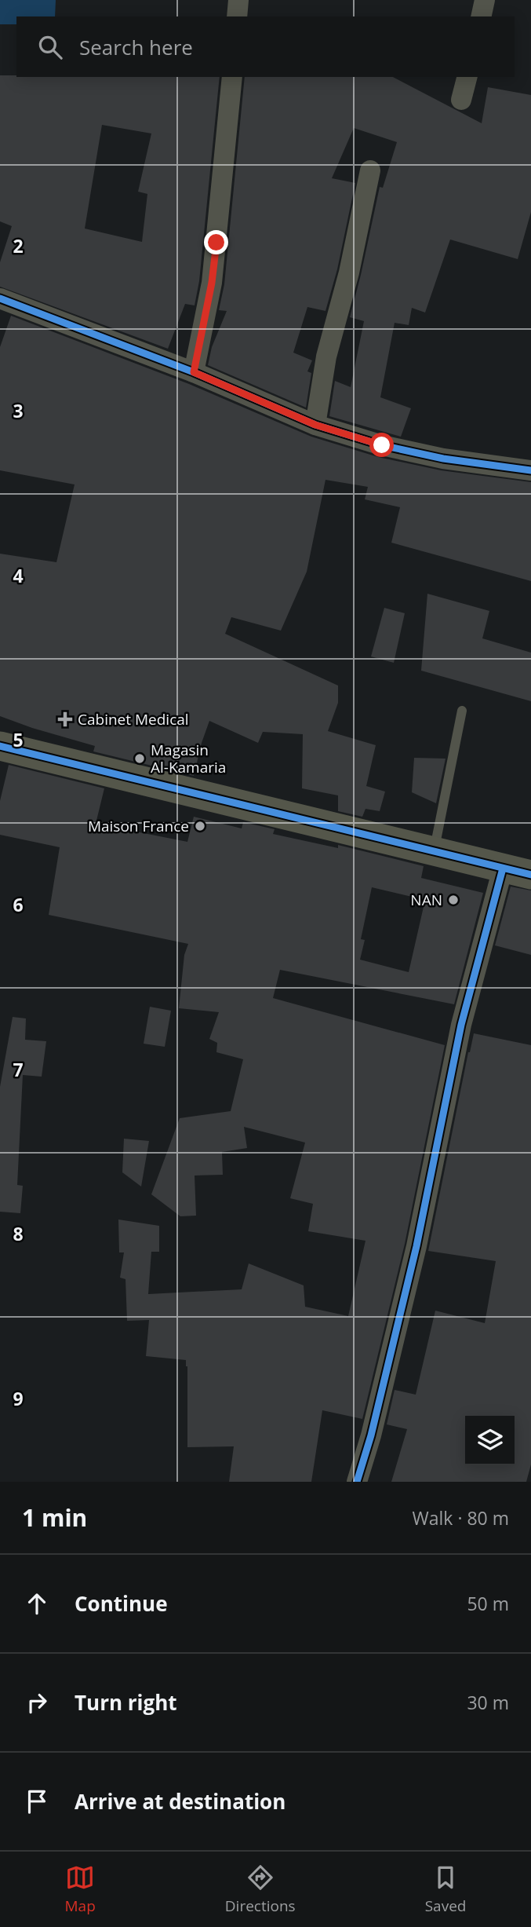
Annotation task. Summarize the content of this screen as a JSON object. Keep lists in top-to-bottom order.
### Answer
{
  "places": {
    "health": ["Cabinet Medical"],
    "other": ["Magasin Al-Kamaria", "Maison France", "NAN"]
  },
  "page": {
    "search": "Search here",
    "heading": ["1 min", "Walk · 80 m"],
    "list": [
      ["Continue", "50 m"],
      ["Turn right", "30 m"],
      "Arrive at destination"
    ],
    "nav": ["Map", "Directions", "Saved"]
  },
  "grid": {
    "rows": [
      "2",
      "3",
      "4",
      "5",
      "6",
      "7",
      "8",
      "9"
    ]
  }
}
